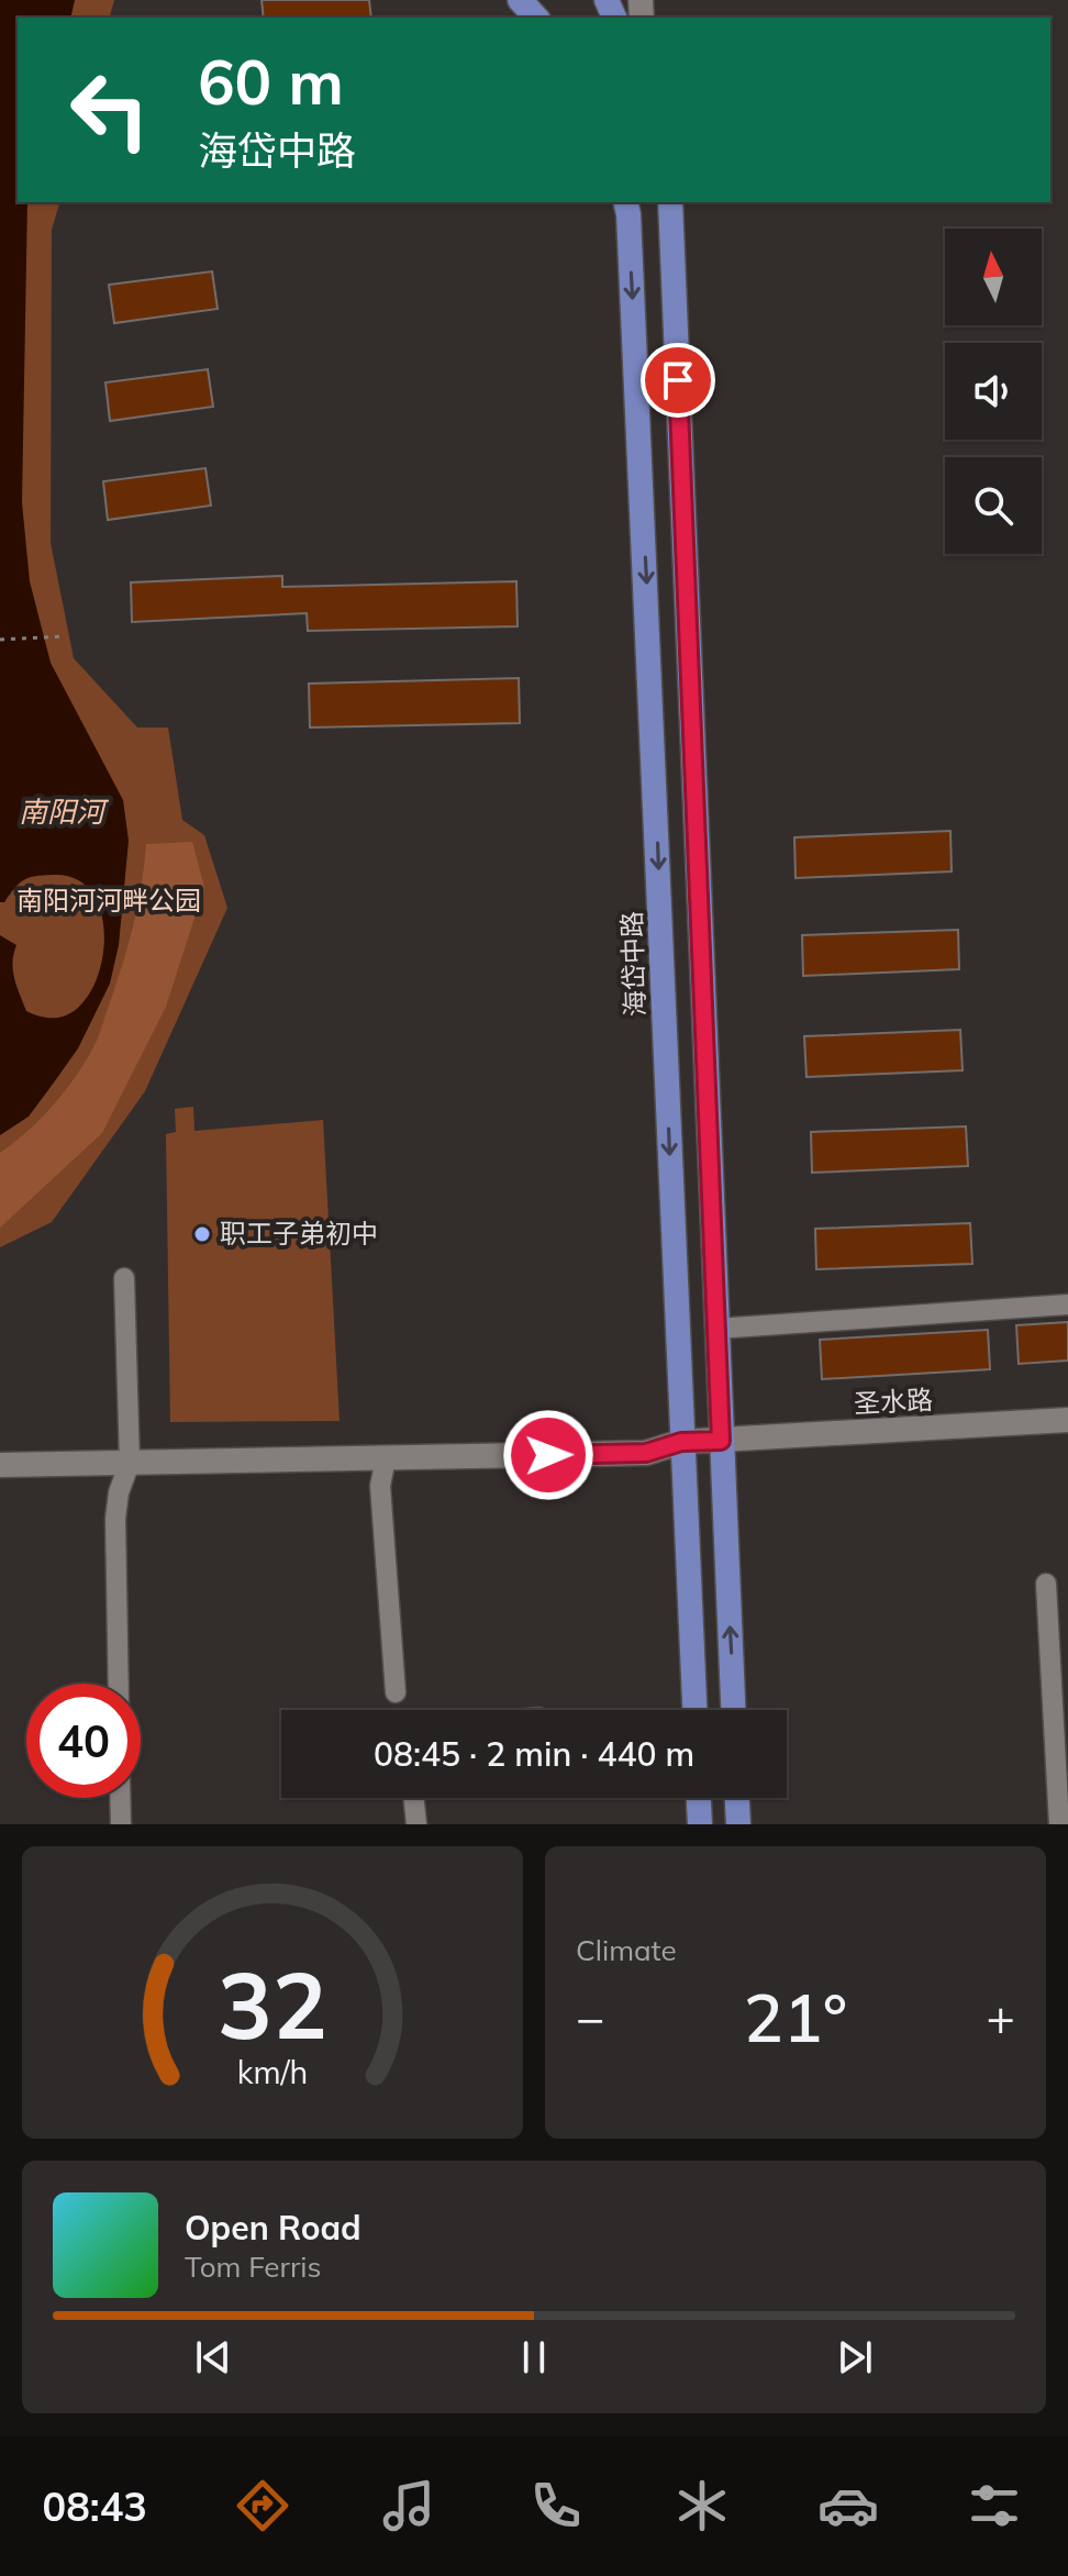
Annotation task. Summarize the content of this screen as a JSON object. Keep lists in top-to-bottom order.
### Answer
{
  "streets": {
    "main road": ["海岱中路"],
    "street": ["圣水路"]
  },
  "crossings": [
    ["海岱中路", "圣水路"]
  ],
  "water": ["南阳河"],
  "parks": ["南阳河河畔公园"],
  "places": ["职工子弟初中"],
  "north": "top",
  "page": {
    "turn": ["60 m", "海岱中路"],
    "limit": "40",
    "trip": "08:45 · 2 min · 440 m",
    "tile": "Climate",
    "heat": ["−", "21°", "+"],
    "song": ["Open Road", "Tom Ferris"],
    "tabs": "08:43",
    "gauge": ["32", "km/h"]
  }
}
